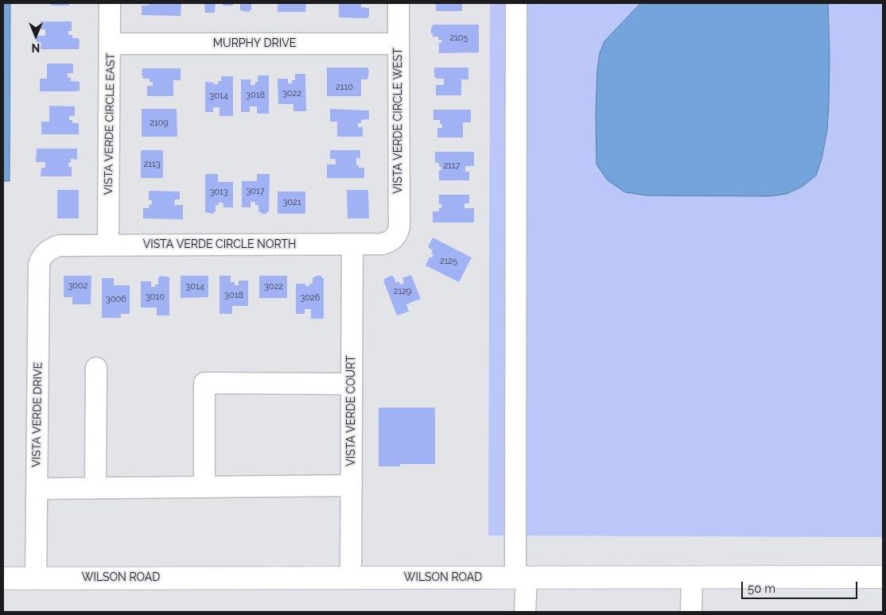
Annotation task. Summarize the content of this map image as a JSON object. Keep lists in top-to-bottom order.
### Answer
{
  "streets": {
    "main road": ["WILSON ROAD"],
    "street": [
      "MURPHY DRIVE",
      "VISTA VERDE CIRCLE WEST",
      "VISTA VERDE CIRCLE EAST",
      "VISTA VERDE CIRCLE NORTH",
      "VISTA VERDE COURT",
      "VISTA VERDE DRIVE"
    ]
  },
  "crossings": [
    ["MURPHY DRIVE", "VISTA VERDE CIRCLE WEST"],
    ["MURPHY DRIVE", "VISTA VERDE CIRCLE EAST"],
    ["VISTA VERDE CIRCLE WEST", "VISTA VERDE CIRCLE NORTH"],
    ["VISTA VERDE CIRCLE EAST", "VISTA VERDE CIRCLE NORTH"],
    ["VISTA VERDE CIRCLE NORTH", "VISTA VERDE COURT"],
    ["VISTA VERDE CIRCLE NORTH", "VISTA VERDE DRIVE"],
    ["VISTA VERDE COURT", "WILSON ROAD"],
    ["VISTA VERDE DRIVE", "WILSON ROAD"]
  ],
  "house_numbers": [
    "2105",
    "2110",
    "3022",
    "3018",
    "3014",
    "2109",
    "2113",
    "2117",
    "3017",
    "3013",
    "3021",
    "2125",
    "3002",
    "3014",
    "3022",
    "2129",
    "3018",
    "3010",
    "3026",
    "3006"
  ],
  "scale_bar": "50 m",
  "north": "bottom"
}
